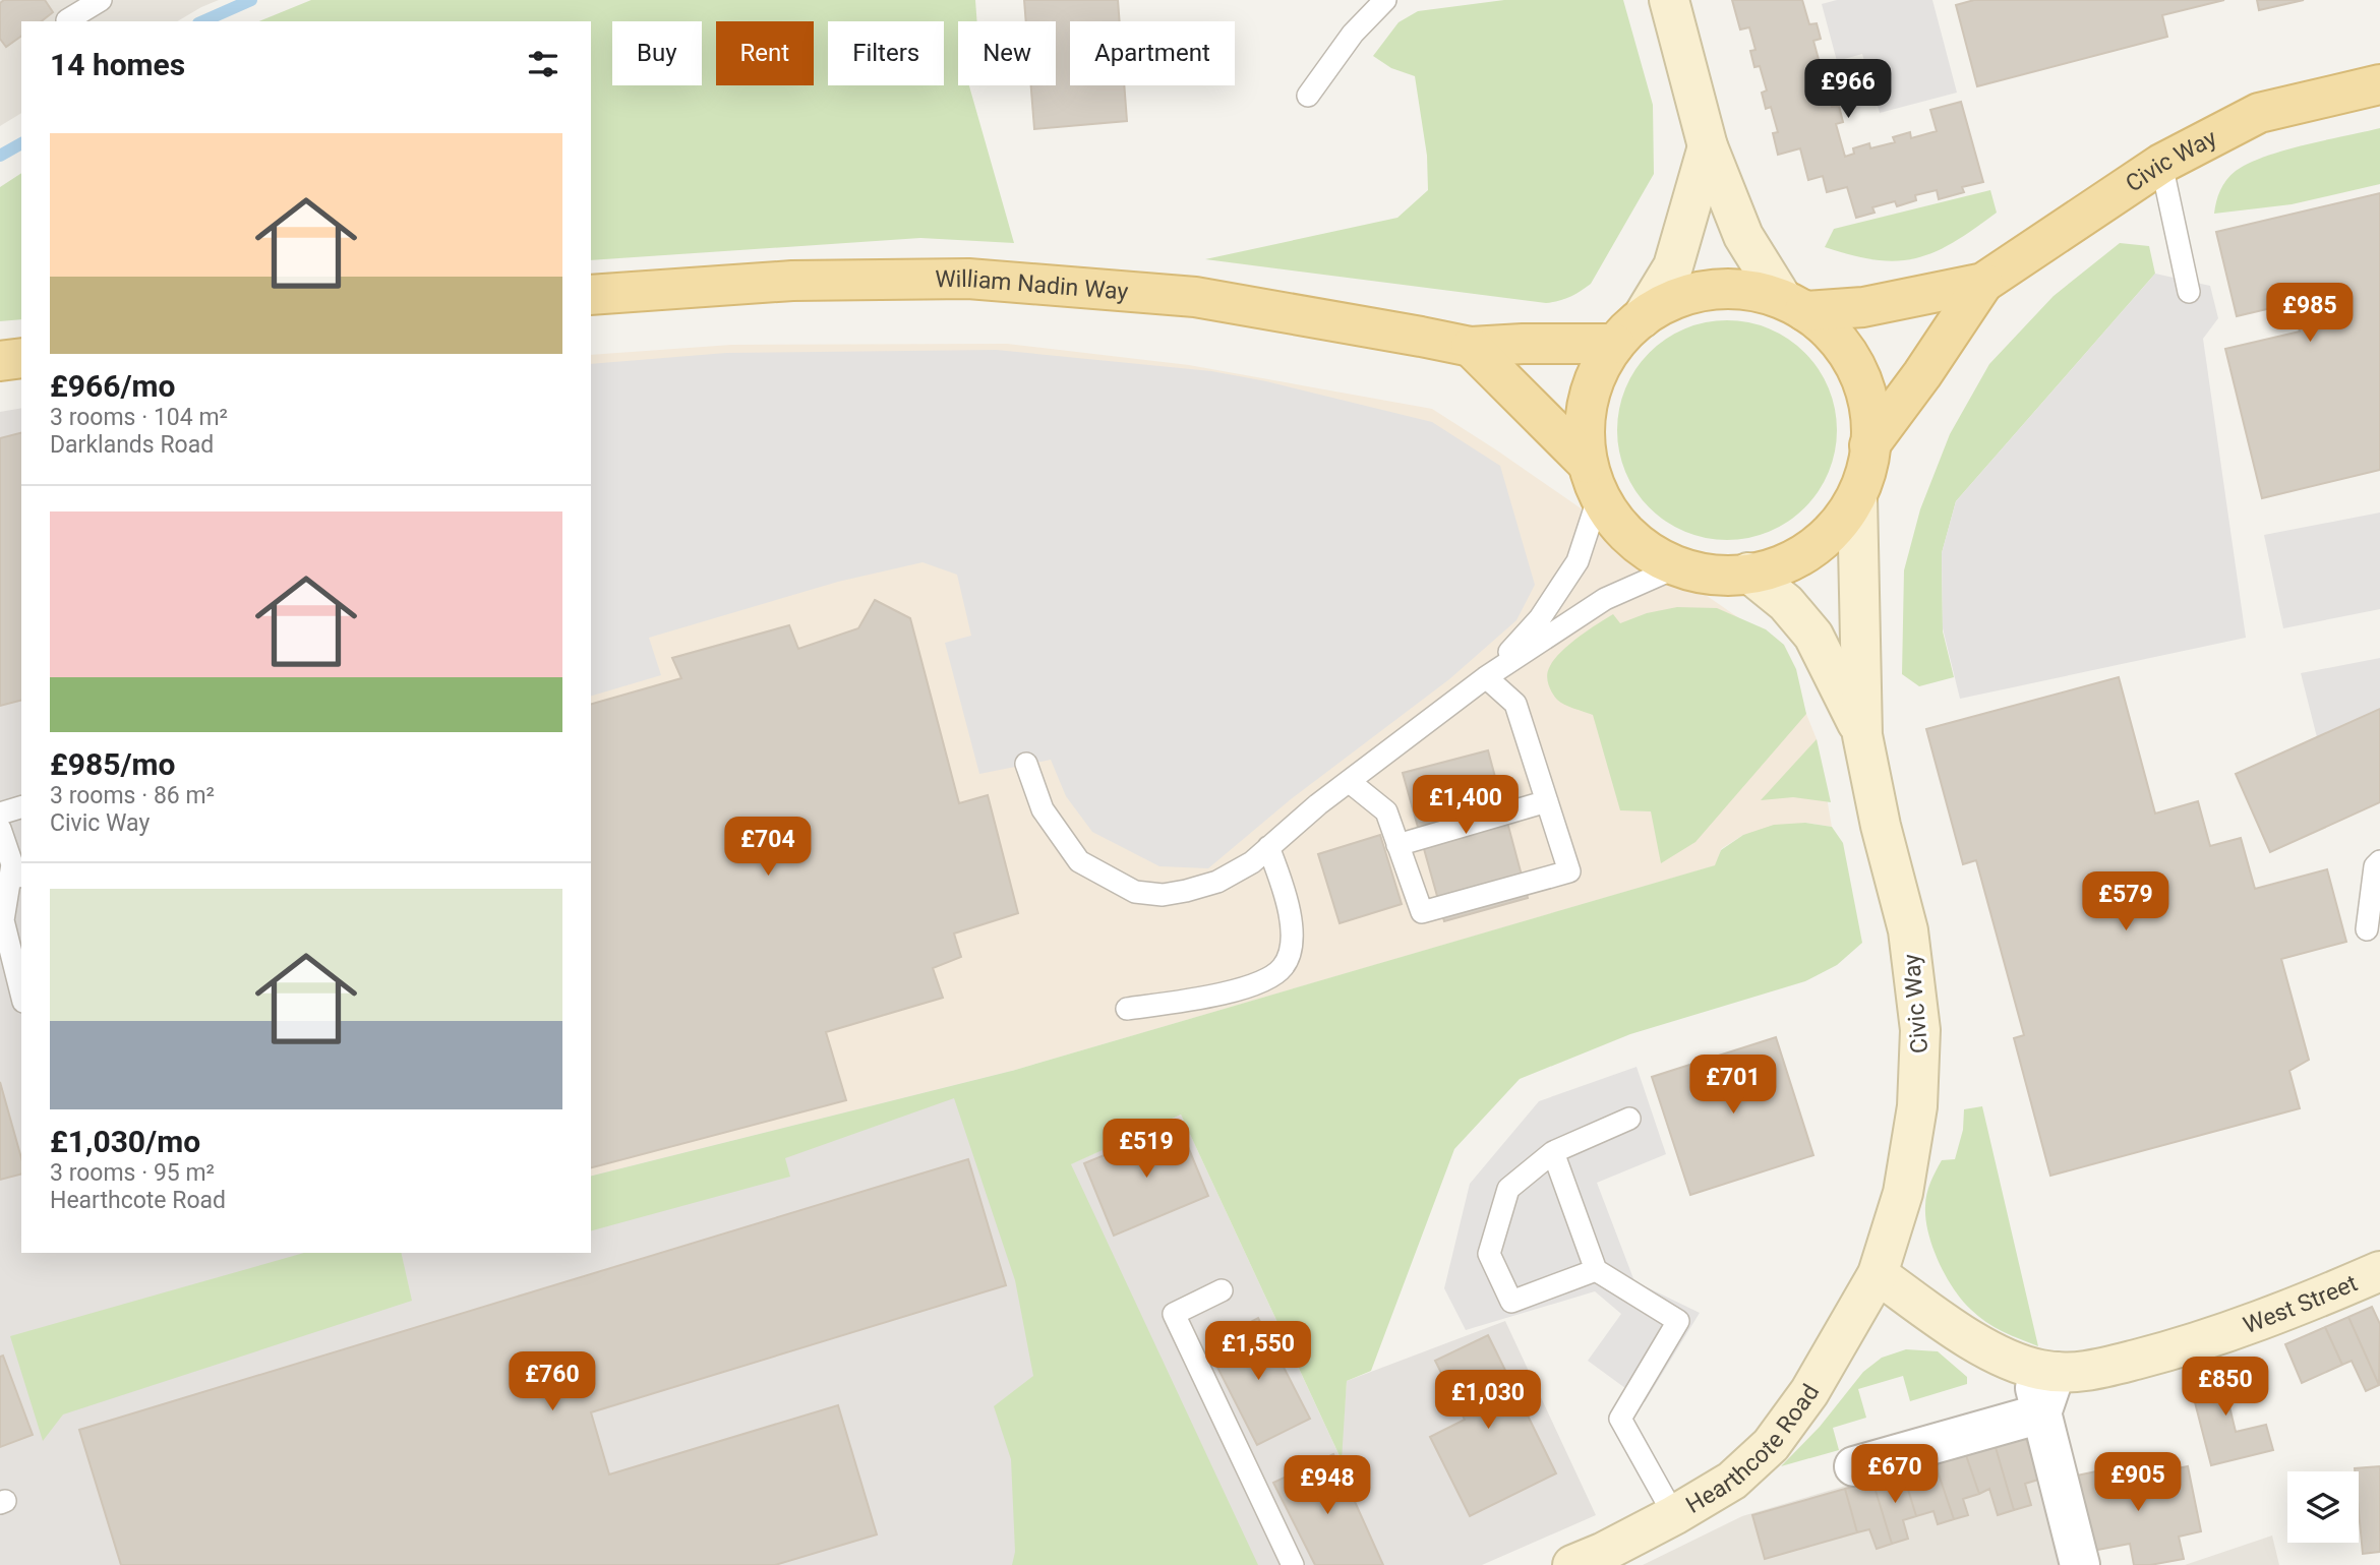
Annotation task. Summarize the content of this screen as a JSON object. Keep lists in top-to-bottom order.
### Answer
{
  "streets": {
    "main road": ["Civic Way", "William Nadin Way"],
    "street": ["West Street", "Hearthcote Road"]
  },
  "crossings": [
    ["Civic Way", "West Street"],
    ["Civic Way", "Hearthcote Road"],
    ["West Street", "Hearthcote Road"]
  ],
  "page": {
    "chip": [
      "Buy",
      "Rent",
      "Filters",
      "New",
      "Apartment"
    ],
    "heading": "14 homes",
    "price": [
      "£966",
      "£985",
      "£1,400",
      "£704",
      "£579",
      "£701",
      "£519",
      "£1,550",
      "£760",
      "£850",
      "£1,030",
      "£670",
      "£905",
      "£948"
    ],
    "list": [
      {
        "name": "£966/mo",
        "note": "3 rooms · 104 m² · Darklands Road"
      },
      {
        "name": "£985/mo",
        "note": "3 rooms · 86 m² · Civic Way"
      },
      {
        "name": "£1,030/mo",
        "note": "3 rooms · 95 m² · Hearthcote Road"
      }
    ]
  }
}
